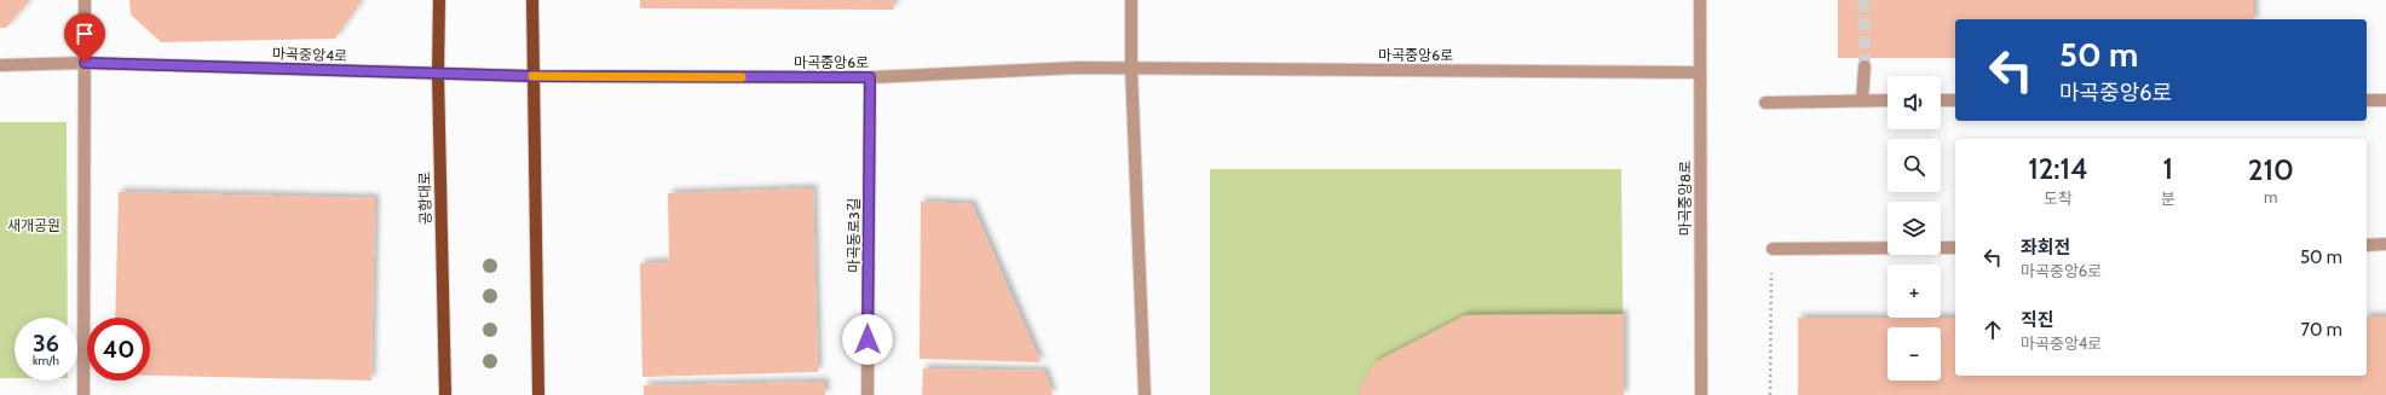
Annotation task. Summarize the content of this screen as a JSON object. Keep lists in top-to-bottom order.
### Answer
{
  "streets": {
    "main road": ["공항대로"],
    "street": [
      "마곡중앙4로",
      "마곡중앙6로",
      "마곡중앙8로",
      "마곡동로3길"
    ]
  },
  "crossings": [
    ["마곡중앙4로", "마곡중앙6로"],
    ["마곡중앙4로", "공항대로"],
    ["마곡중앙6로", "마곡중앙8로"],
    ["마곡중앙6로", "마곡동로3길"]
  ],
  "parks": ["새개공원"],
  "page": {
    "turn": ["50 m", "마곡중앙6로"],
    "map_buttons": ["+", "−"],
    "eta": [
      "12:14",
      "도착",
      "1",
      "분",
      "210",
      "m"
    ],
    "list": [
      {
        "name": "좌회전",
        "note": "마곡중앙6로",
        "value": "50 m"
      },
      {
        "name": "직진",
        "note": "마곡중앙4로",
        "value": "70 m"
      }
    ],
    "speed": "36 km/h",
    "limit": "40"
  }
}
